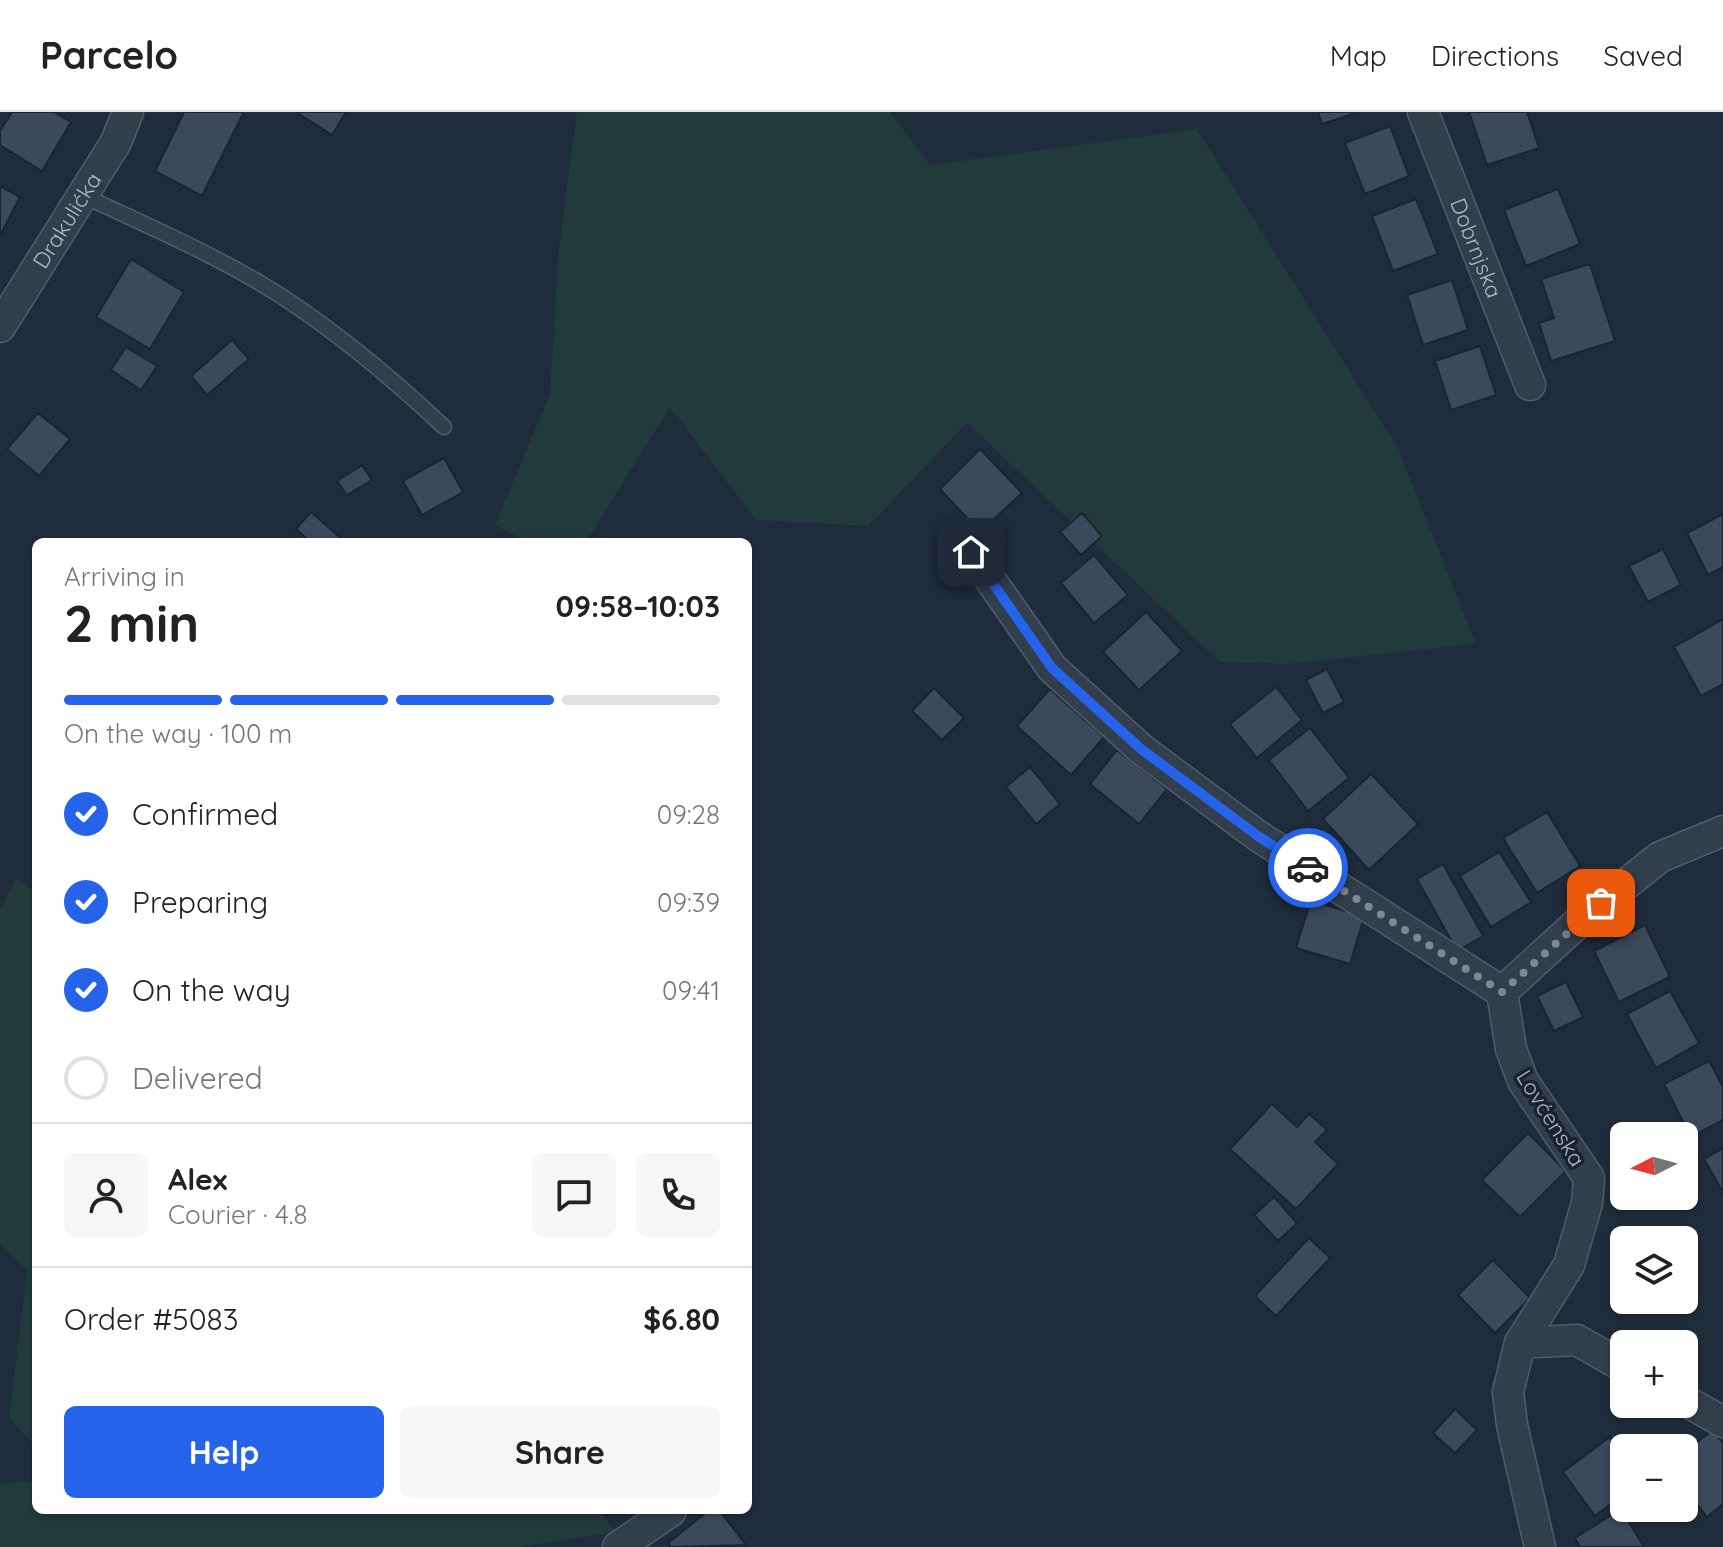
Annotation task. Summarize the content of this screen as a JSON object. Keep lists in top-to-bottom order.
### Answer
{
  "streets": {
    "street": ["Drakulićka", "Dobrnjska", "Lovćenska"]
  },
  "north": "left",
  "page": {
    "header": "Parcelo",
    "nav": ["Map", "Directions", "Saved"],
    "heading": ["2 min", "Arriving in", "09:58–10:03"],
    "panel": [
      "Alex",
      "Courier · 4.8",
      "Order #5083",
      "$6.80"
    ],
    "bar": "On the way · 100 m",
    "list": [
      ["Confirmed", "09:28"],
      ["Preparing", "09:39"],
      ["On the way", "09:41"],
      "Delivered"
    ],
    "map_buttons": ["+", "−"],
    "buttons": ["Help", "Share"]
  }
}
